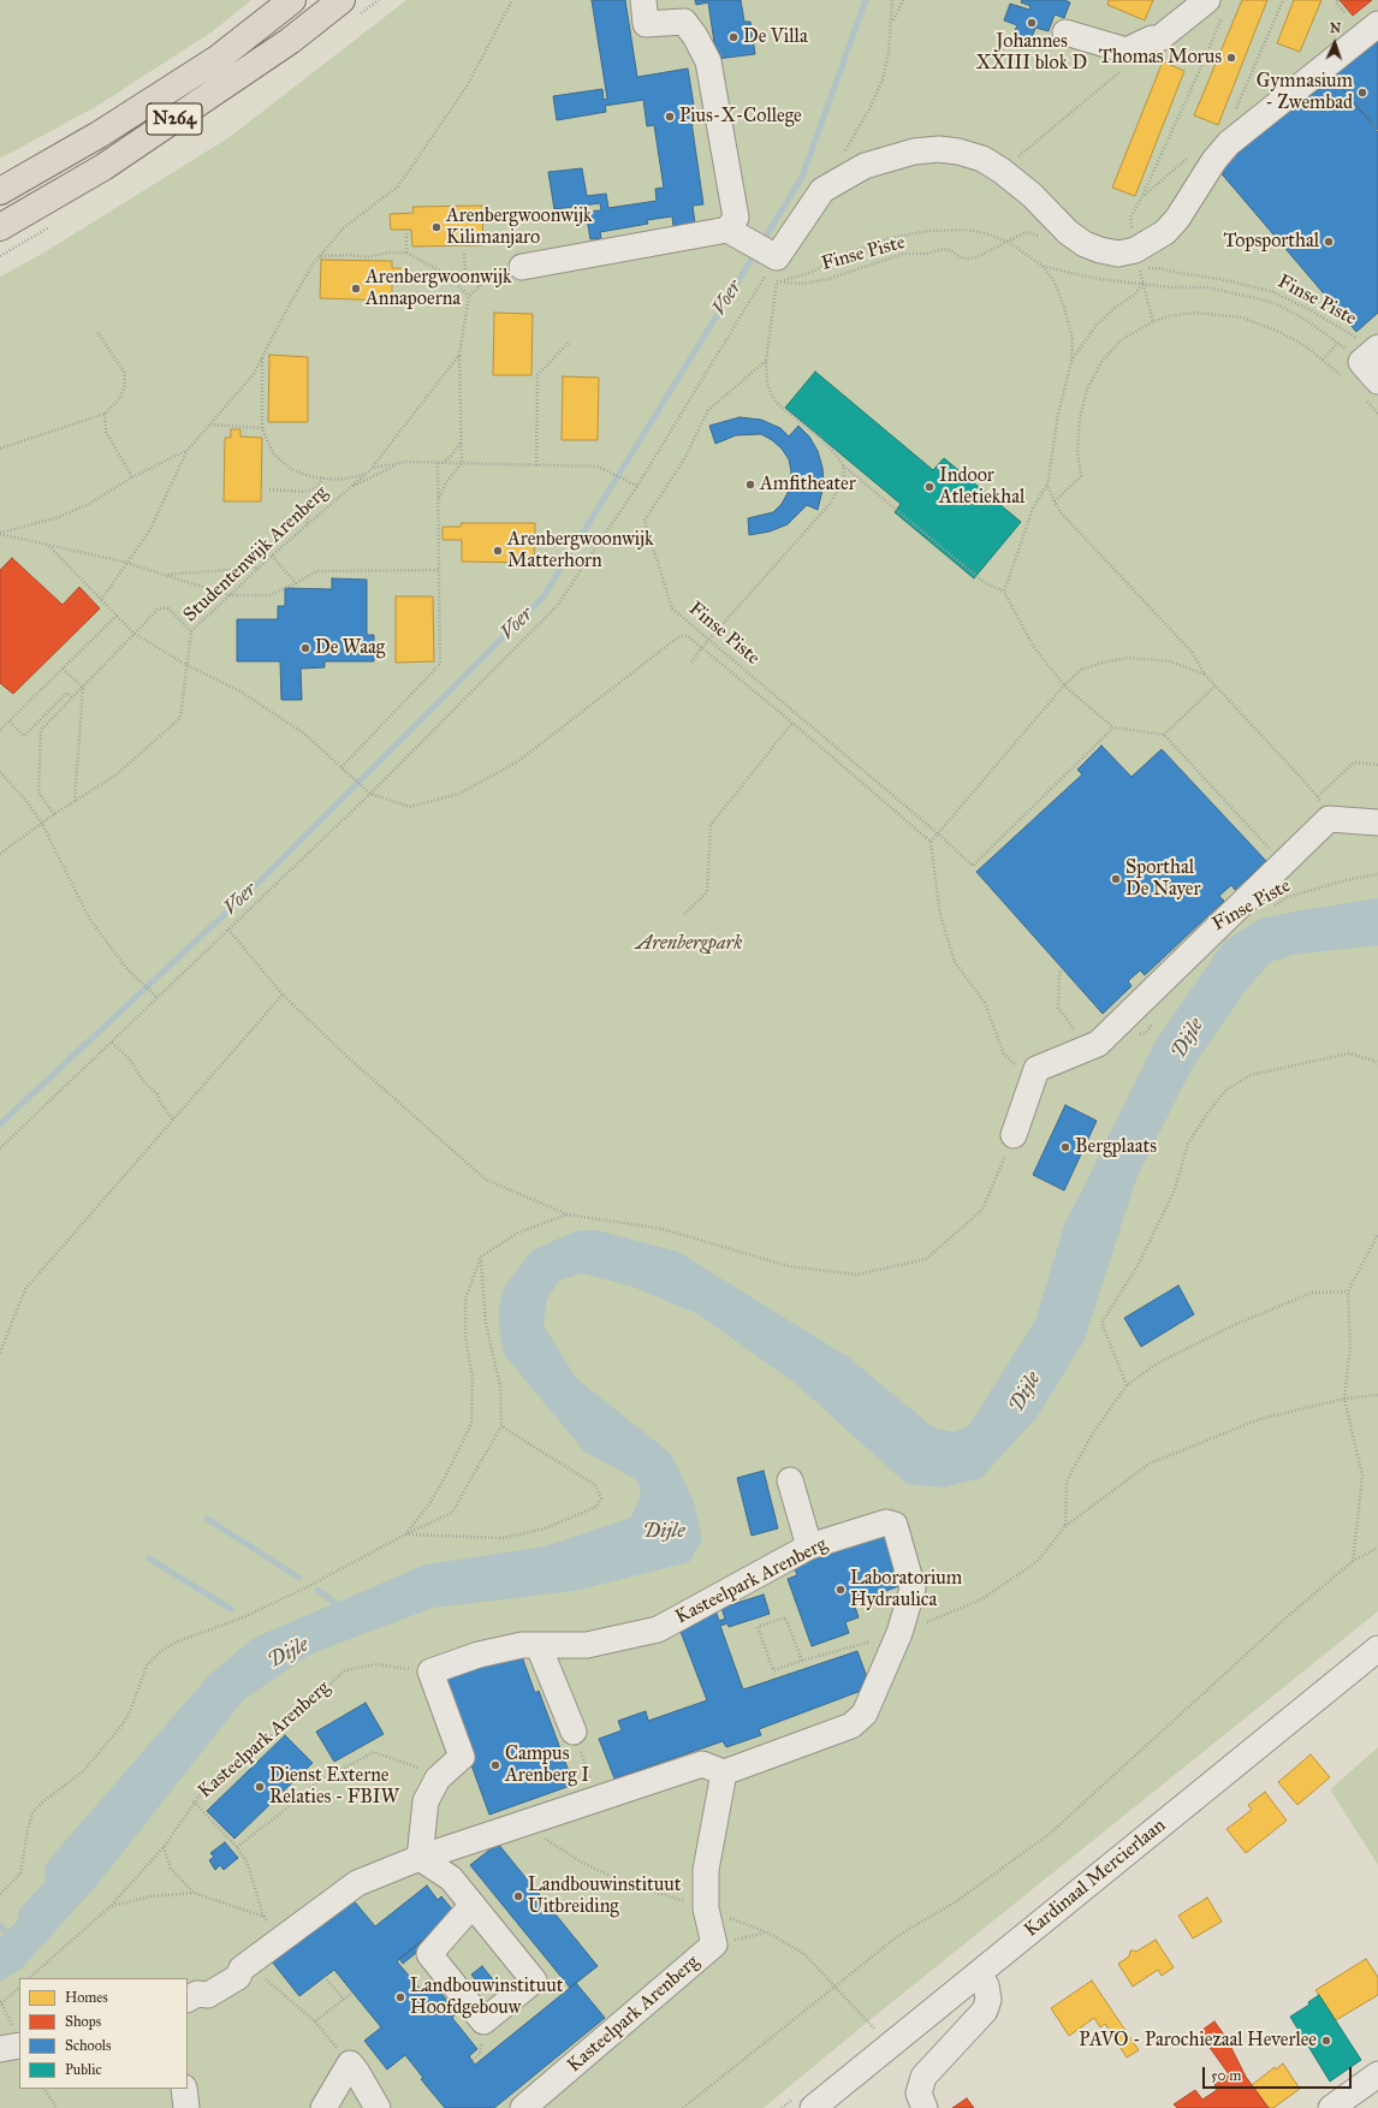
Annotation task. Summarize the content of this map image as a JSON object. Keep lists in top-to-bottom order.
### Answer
{
  "streets": {
    "highway": ["N264"],
    "street": ["Kasteelpark Arenberg", "Kardinaal Mercierlaan"],
    "path": ["Finse Piste", "Studentenwijk Arenberg"]
  },
  "water": ["Voer", "Dijle"],
  "parks": ["Arenbergpark"],
  "places": [
    "Johannes XXIII blok D",
    "De Villa",
    "Thomas Morus",
    "Gymnasium - Zwembad",
    "Pius-X-College",
    "Arenbergwoonwijk Kilimanjaro",
    "Topsporthal",
    "Arenbergwoonwijk Annapoerna",
    "Amfitheater",
    "Indoor Atletiekhal",
    "Arenbergwoonwijk Matterhorn",
    "De Waag",
    "Sporthal De Nayer",
    "Bergplaats",
    "Laboratorium Hydraulica",
    "Campus Arenberg I",
    "Dienst Externe Relaties - FBIW",
    "Landbouwinstituut Uitbreiding",
    "Landbouwinstituut Hoofdgebouw",
    "PAVO - Parochiezaal Heverlee"
  ],
  "legend": [
    "Homes",
    "Shops",
    "Schools",
    "Public"
  ],
  "scale_bar": "50 m",
  "north": "top"
}
